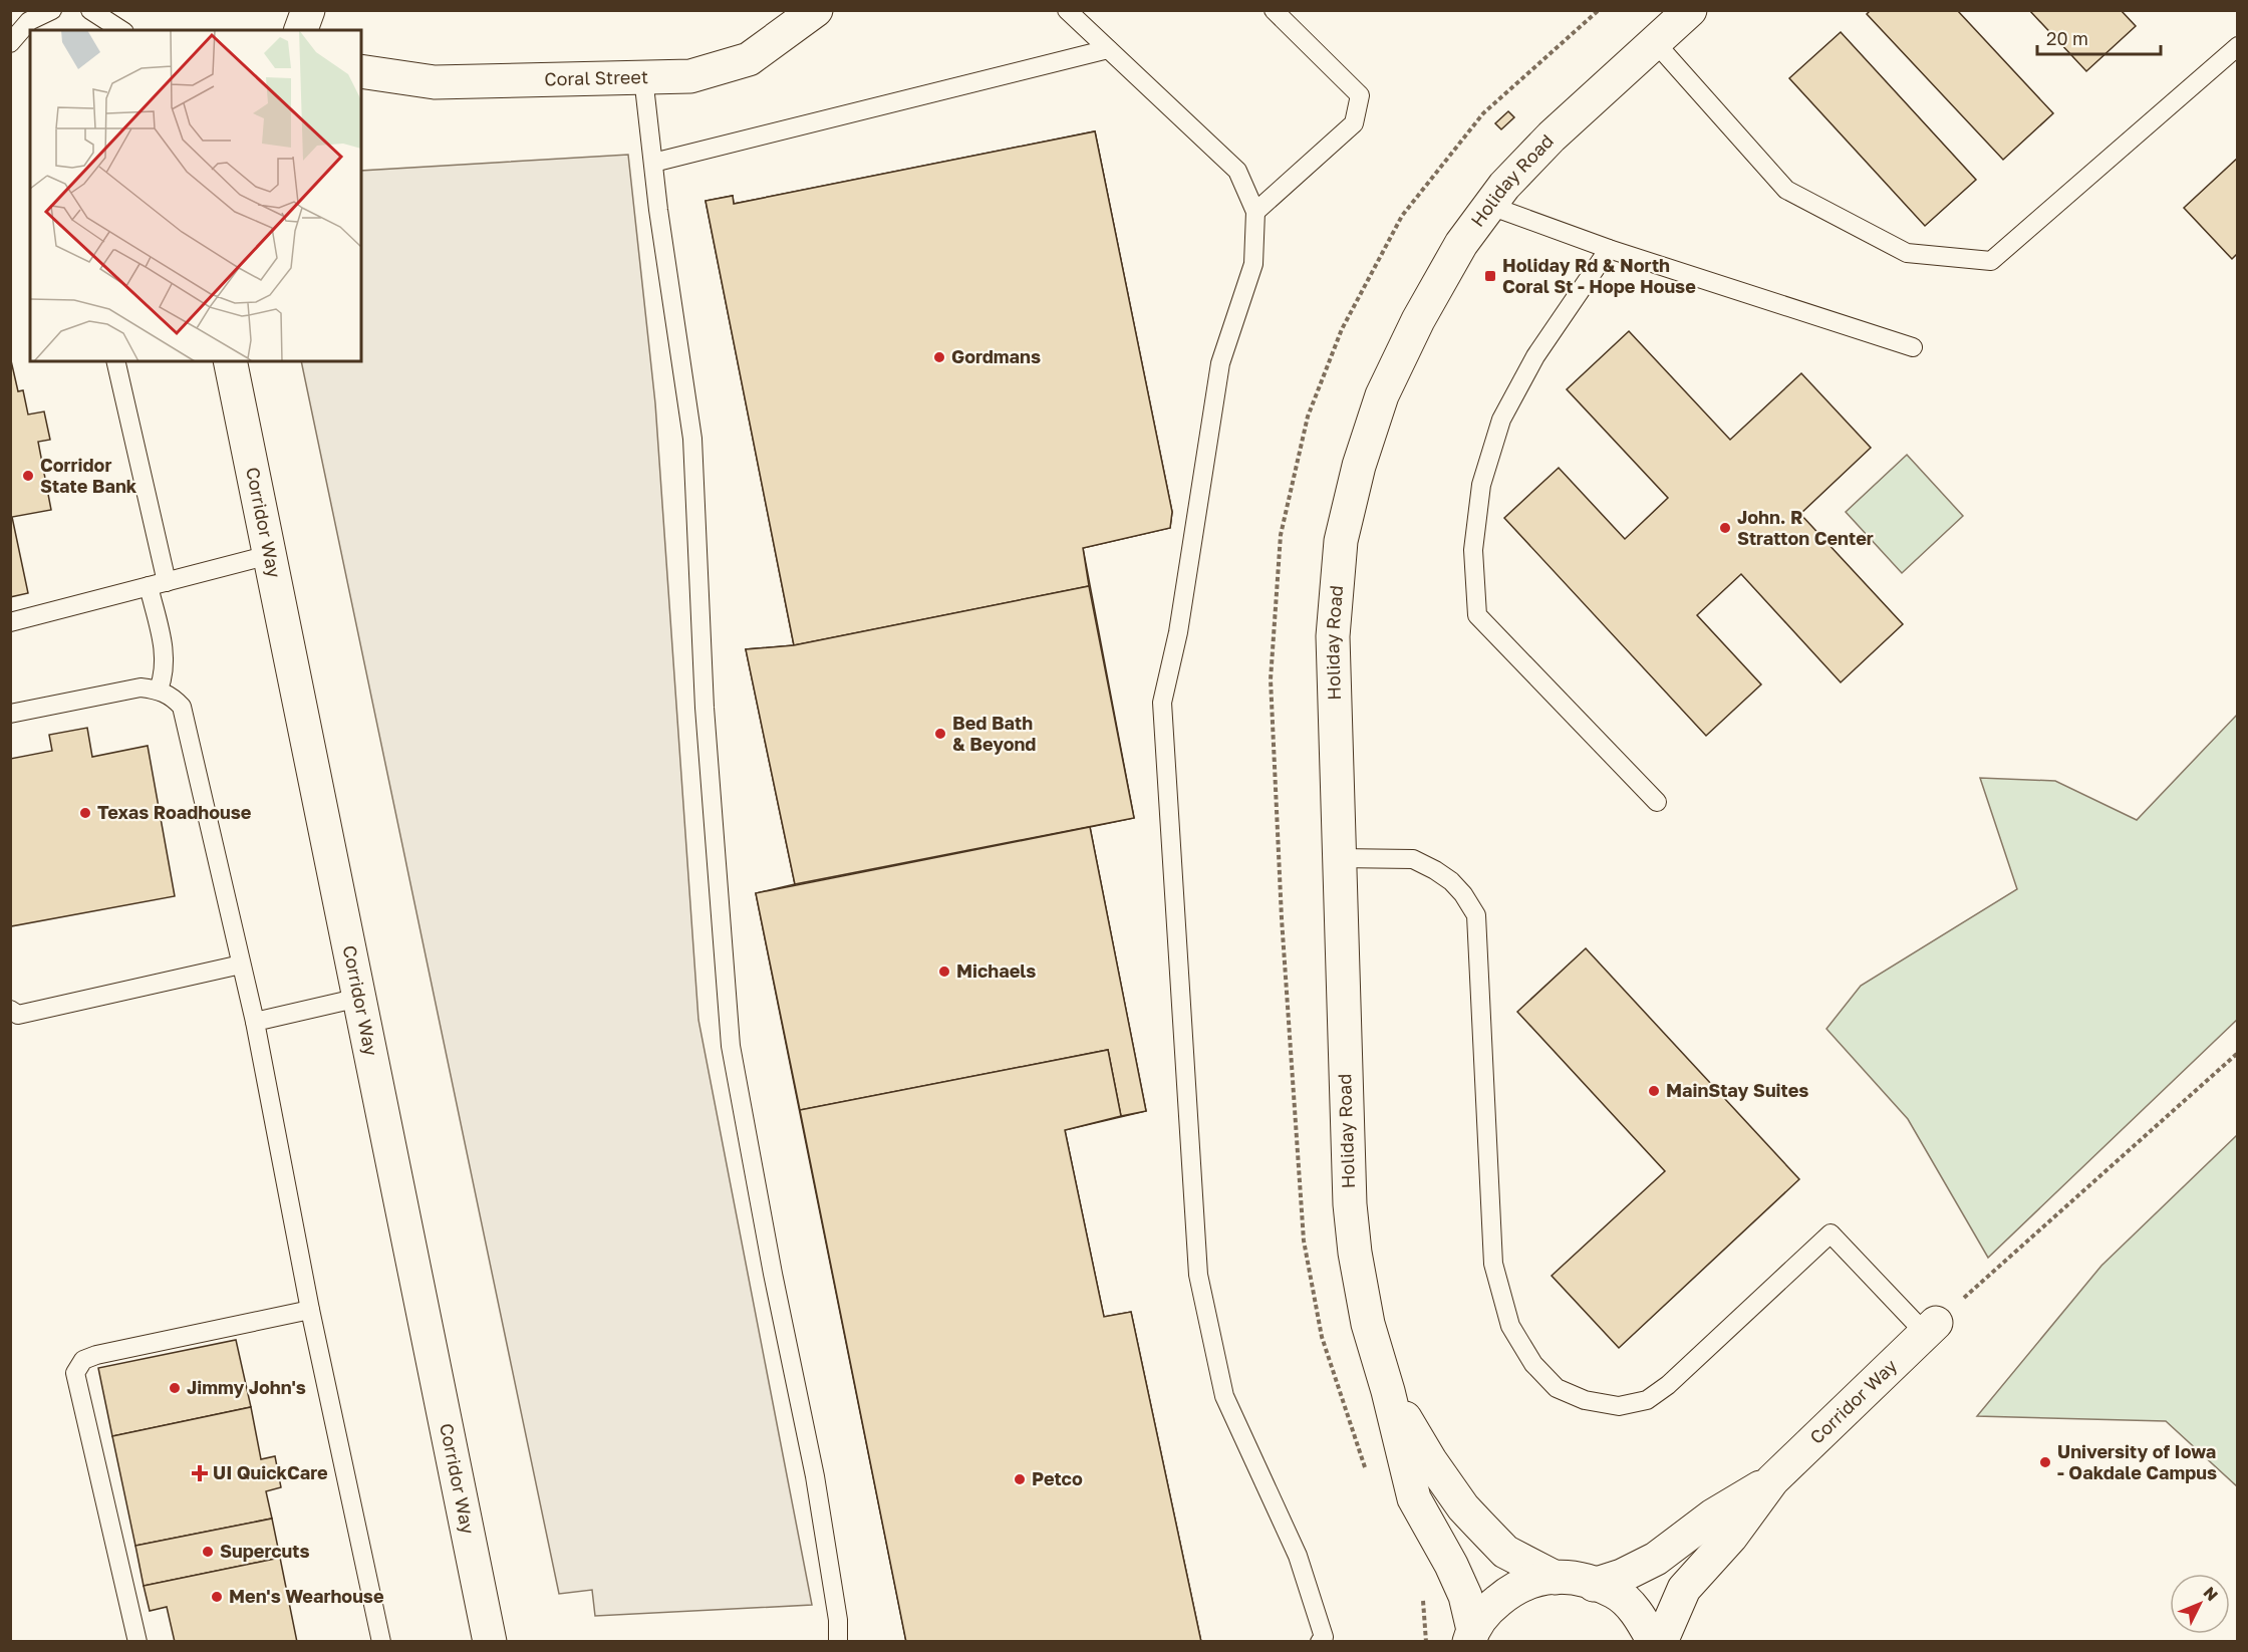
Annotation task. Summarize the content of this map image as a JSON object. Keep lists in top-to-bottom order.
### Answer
{
  "streets": {
    "street": ["Coral Street", "Holiday Road", "Corridor Way"]
  },
  "crossings": [
    ["Holiday Road", "Corridor Way"]
  ],
  "places": {
    "transit": ["Holiday Rd & North Coral St - Hope House"],
    "other": [
      "Gordmans",
      "Corridor State Bank",
      "John. R Stratton Center",
      "Bed Bath & Beyond",
      "Texas Roadhouse",
      "Michaels",
      "MainStay Suites",
      "Jimmy John's",
      "University of Iowa - Oakdale Campus",
      "Petco",
      "Supercuts",
      "Men's Wearhouse"
    ],
    "health": ["UI QuickCare"]
  },
  "scale_bar": "20 m",
  "north": "top right"
}
